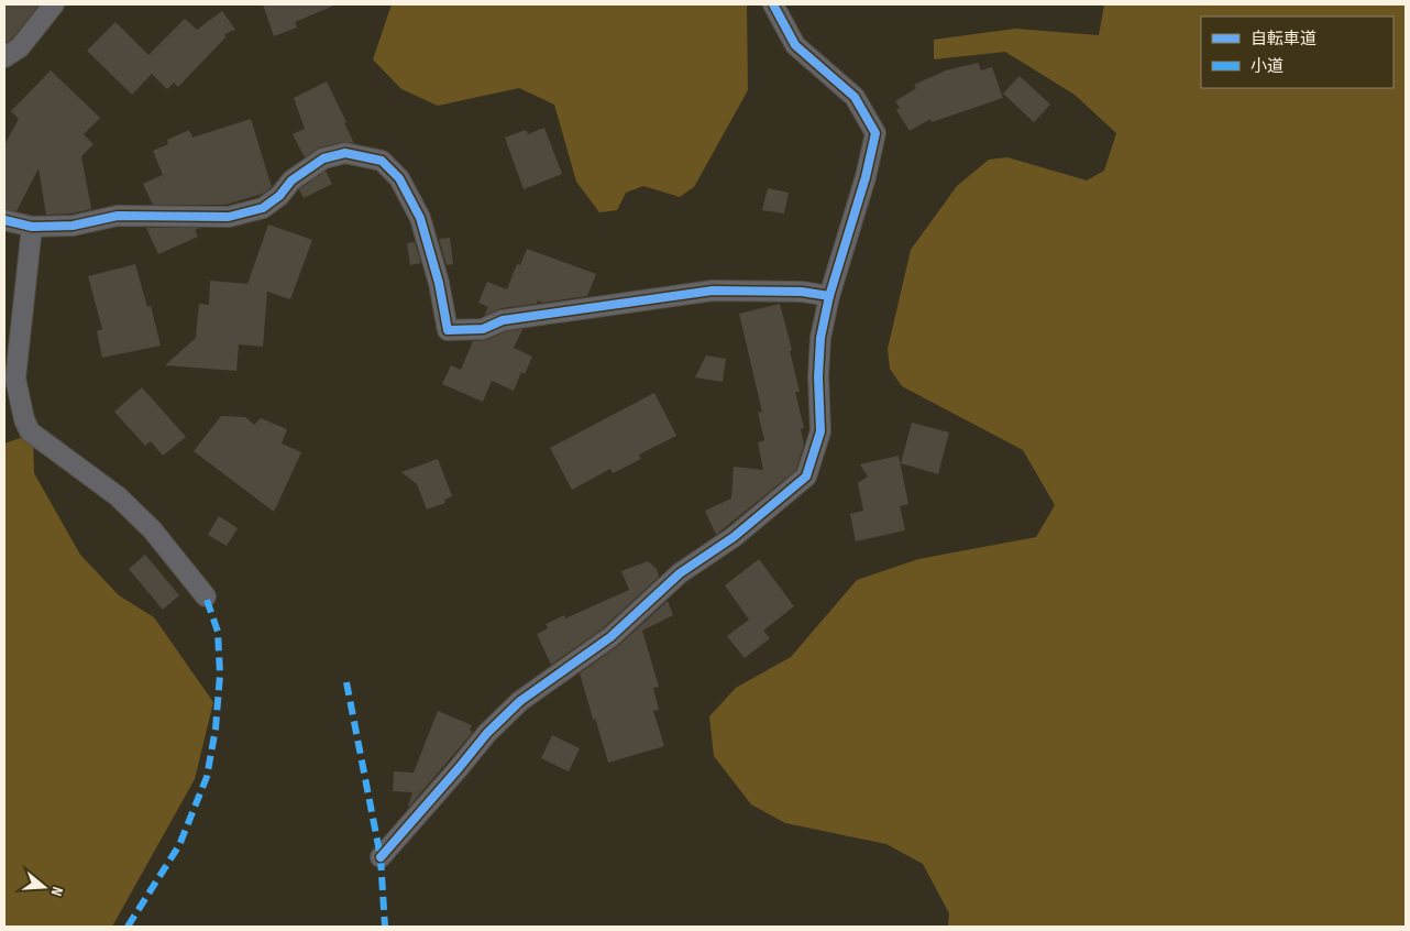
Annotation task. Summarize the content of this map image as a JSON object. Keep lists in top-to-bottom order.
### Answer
{
  "legend": ["自転車道", "小道"],
  "north": "right"
}
